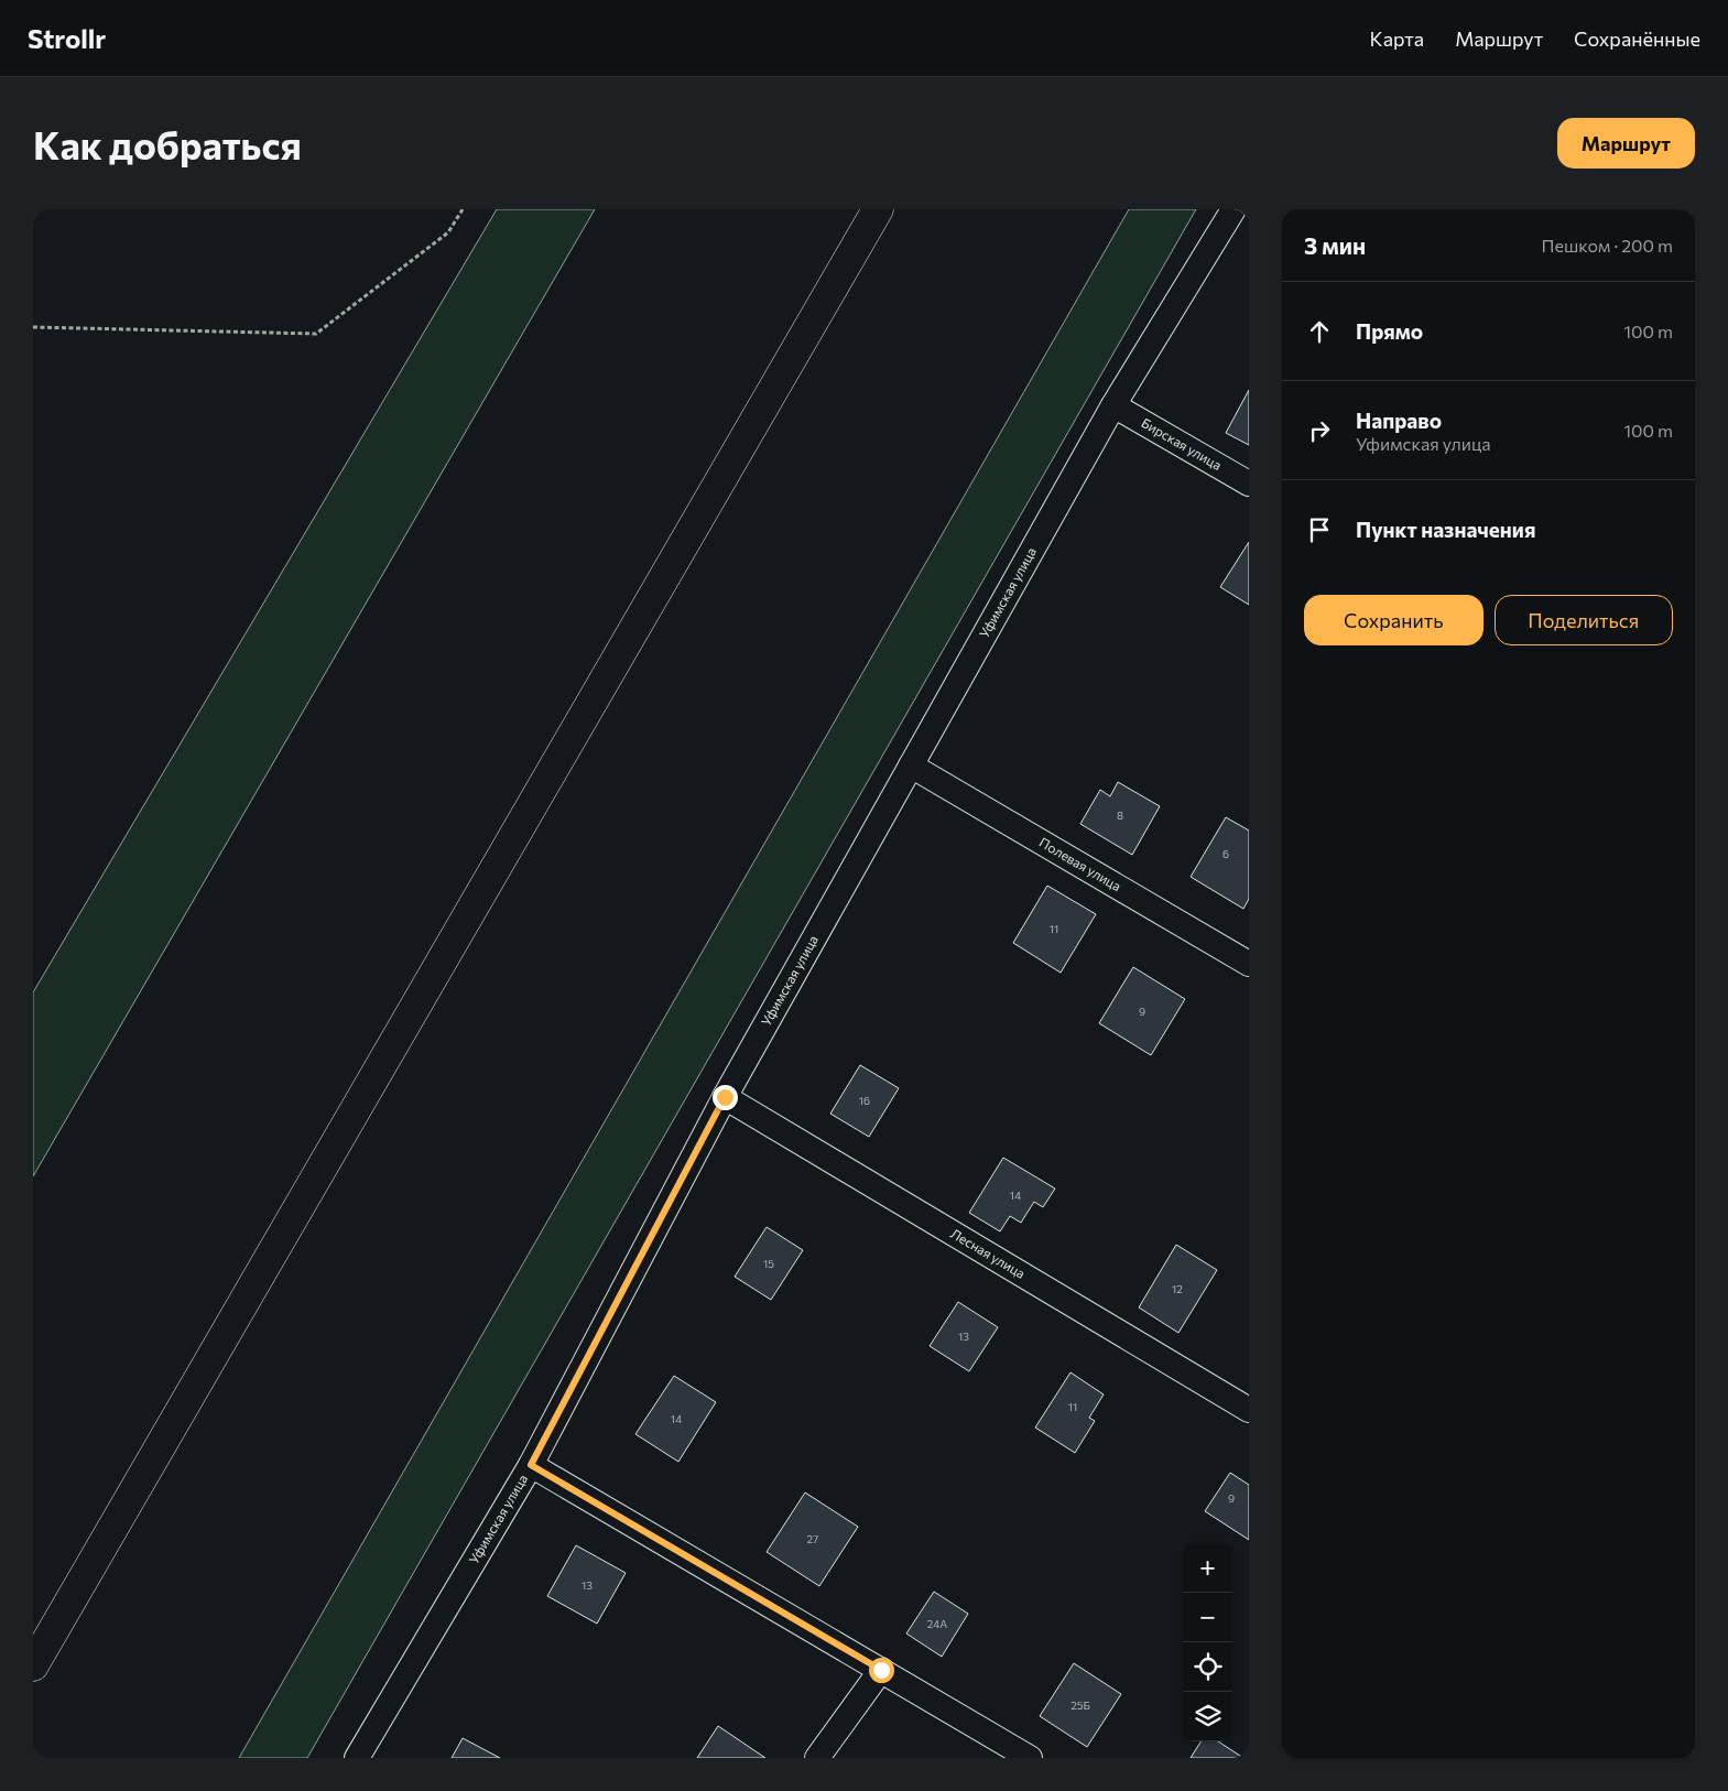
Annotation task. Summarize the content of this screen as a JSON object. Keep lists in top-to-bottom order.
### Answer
{
  "streets": {
    "street": [
      "Бирская улица",
      "Уфимская улица",
      "Полевая улица",
      "Лесная улица"
    ]
  },
  "crossings": [
    ["Бирская улица", "Уфимская улица"],
    ["Уфимская улица", "Полевая улица"],
    ["Уфимская улица", "Лесная улица"]
  ],
  "house_numbers": [
    "8",
    "6",
    "11",
    "9",
    "16",
    "14",
    "15",
    "12",
    "13",
    "11",
    "14",
    "9",
    "27",
    "13",
    "24А",
    "25Б"
  ],
  "page": {
    "header": "Strollr",
    "nav": ["Карта", "Маршрут", "Сохранённые"],
    "buttons": [
      "Маршрут",
      ["Сохранить", "Поделиться"]
    ],
    "title": "Как добраться",
    "heading": ["3 мин", "Пешком · 200 m"],
    "list": [
      ["Прямо", "100 m"],
      ["Направо", "Уфимская улица", "100 m"],
      "Пункт назначения"
    ],
    "map_buttons": ["+", "−"]
  }
}
